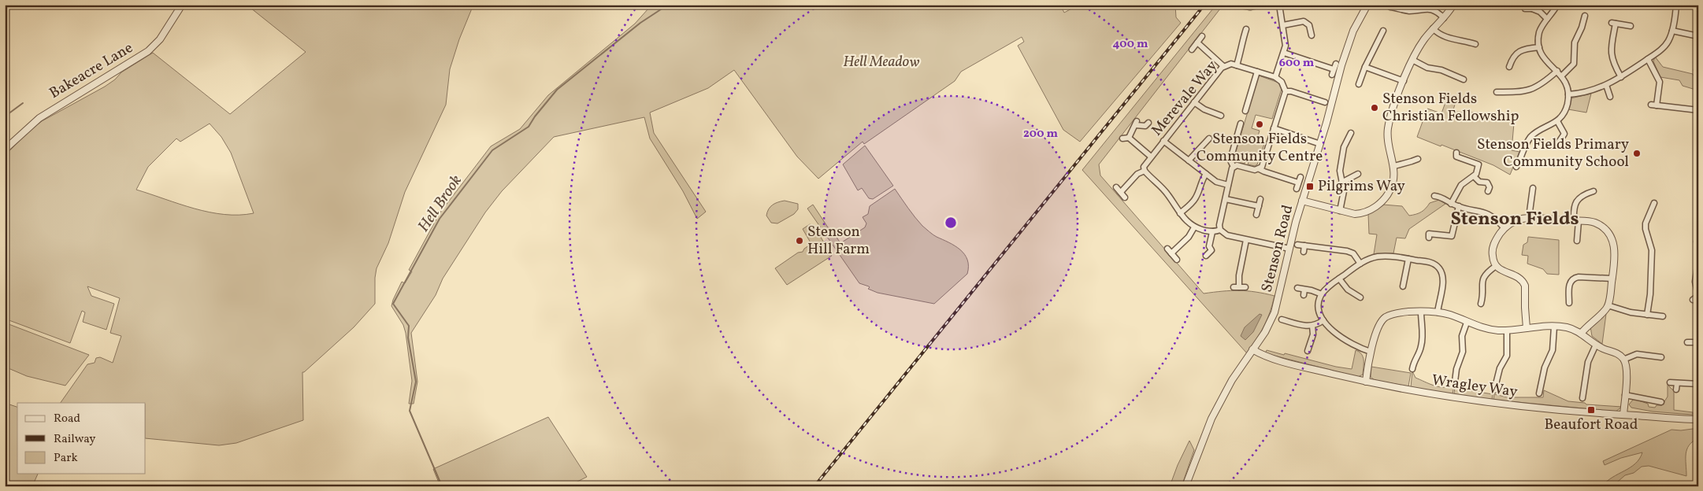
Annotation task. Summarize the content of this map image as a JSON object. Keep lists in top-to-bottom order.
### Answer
{
  "streets": {
    "street": [
      "Bakeacre Lane",
      "Merevale Way",
      "Stenson Road",
      "Wragley Way"
    ]
  },
  "crossings": [
    ["Stenson Road", "Wragley Way"]
  ],
  "districts": ["Stenson Fields"],
  "water": ["Hell Brook"],
  "parks": ["Hell Meadow"],
  "places": {
    "other": [
      "Stenson Fields Christian Fellowship",
      "Stenson Fields Community Centre",
      "Stenson Fields Primary Community School",
      "Stenson Hill Farm"
    ],
    "transit": ["Pilgrims Way", "Beaufort Road"]
  },
  "legend": ["Road", "Railway", "Park"],
  "rings": ["400 m", "600 m", "200 m"]
}
